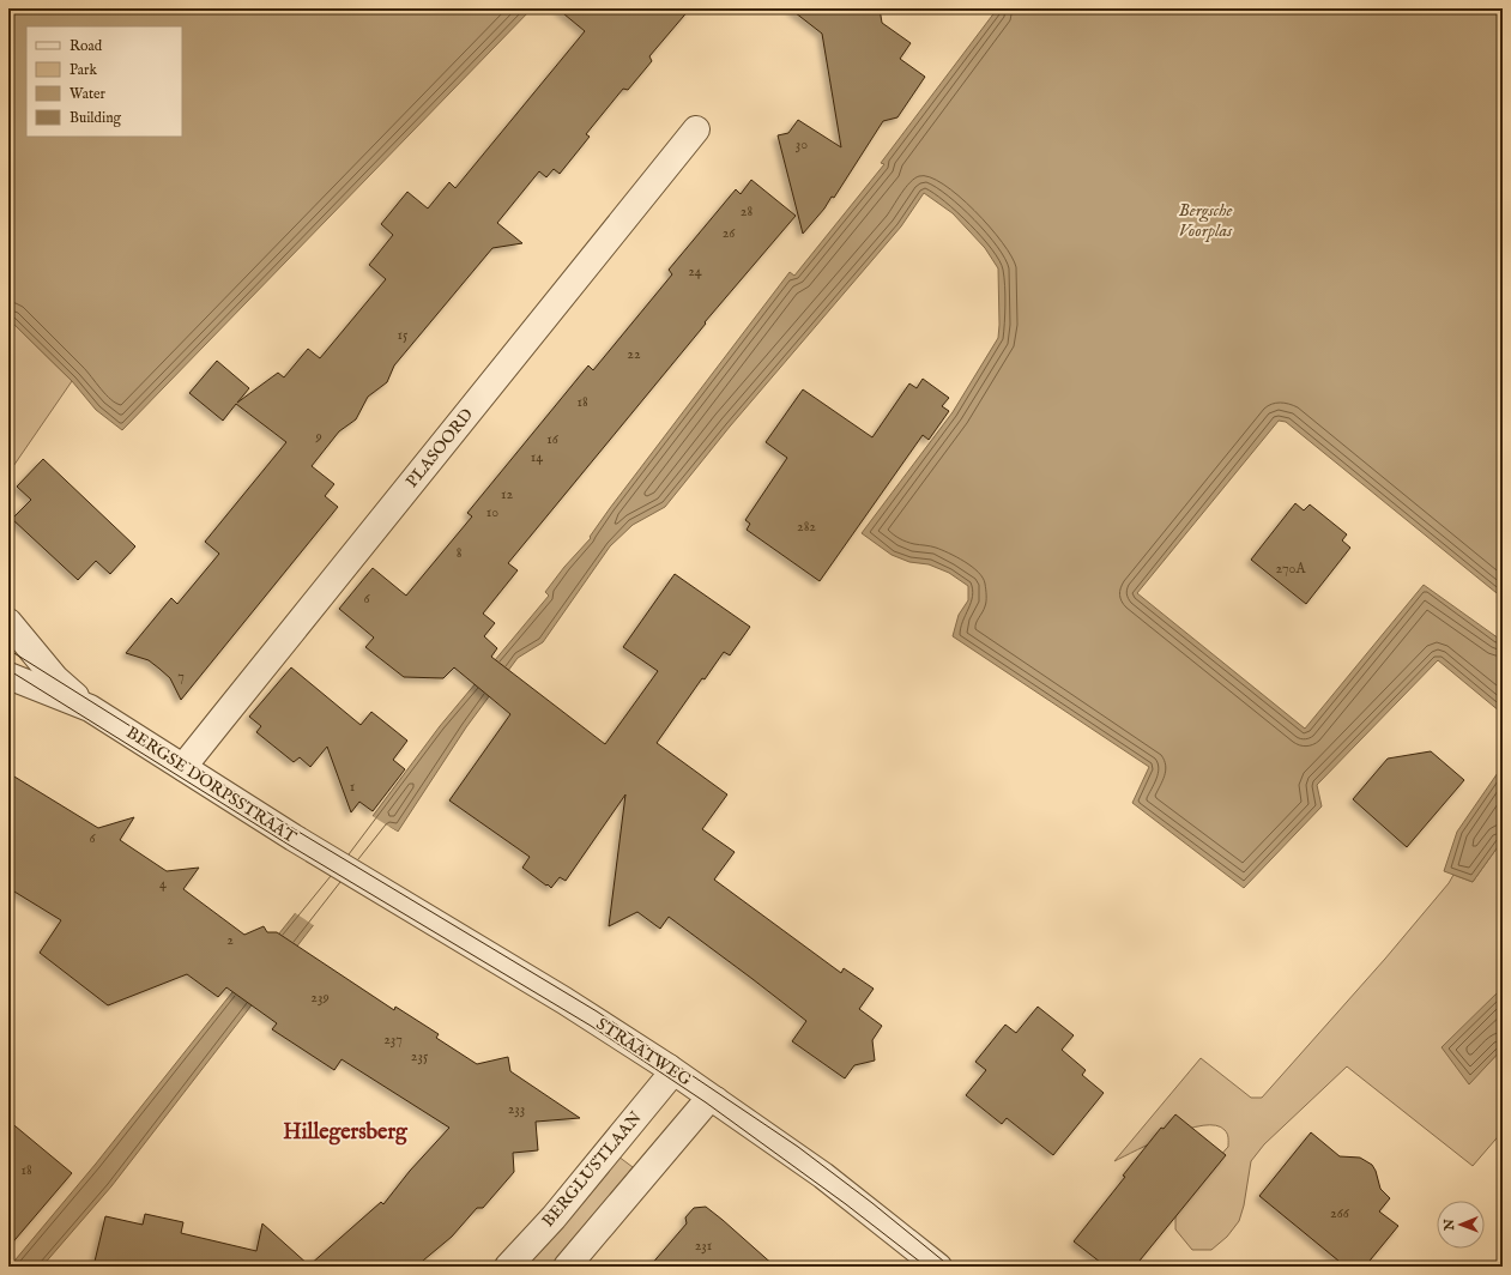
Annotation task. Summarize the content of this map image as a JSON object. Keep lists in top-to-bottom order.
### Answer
{
  "streets": {
    "street": [
      "PLASOORD",
      "BERGSE DORPSSTRAAT",
      "STRAATWEG",
      "BERGLUSTLAAN"
    ]
  },
  "crossings": [
    ["PLASOORD", "BERGSE DORPSSTRAAT"],
    ["BERGSE DORPSSTRAAT", "STRAATWEG"],
    ["STRAATWEG", "BERGLUSTLAAN"]
  ],
  "districts": ["Hillegersberg"],
  "water": ["Bergsche Voorplas"],
  "house_numbers": [
    "30",
    "28",
    "26",
    "24",
    "15",
    "22",
    "18",
    "9",
    "16",
    "14",
    "12",
    "10",
    "282",
    "8",
    "270A",
    "6",
    "7",
    "1",
    "6",
    "4",
    "2",
    "239",
    "237",
    "235",
    "233",
    "18",
    "266",
    "231"
  ],
  "legend": [
    "Road",
    "Park",
    "Water",
    "Building"
  ],
  "north": "left"
}
